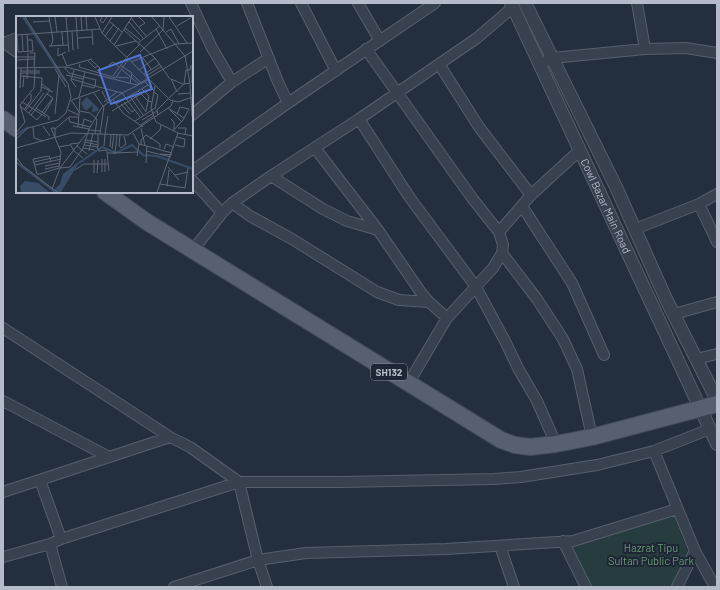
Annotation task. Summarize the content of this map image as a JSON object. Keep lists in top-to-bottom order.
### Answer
{
  "streets": {
    "main road": ["SH132"],
    "street": ["Cowl Bazar Main Road"]
  },
  "crossings": [
    ["Cowl Bazar Main Road", "SH132"]
  ],
  "parks": ["Hazrat Tipu Sultan Public Park"]
}
